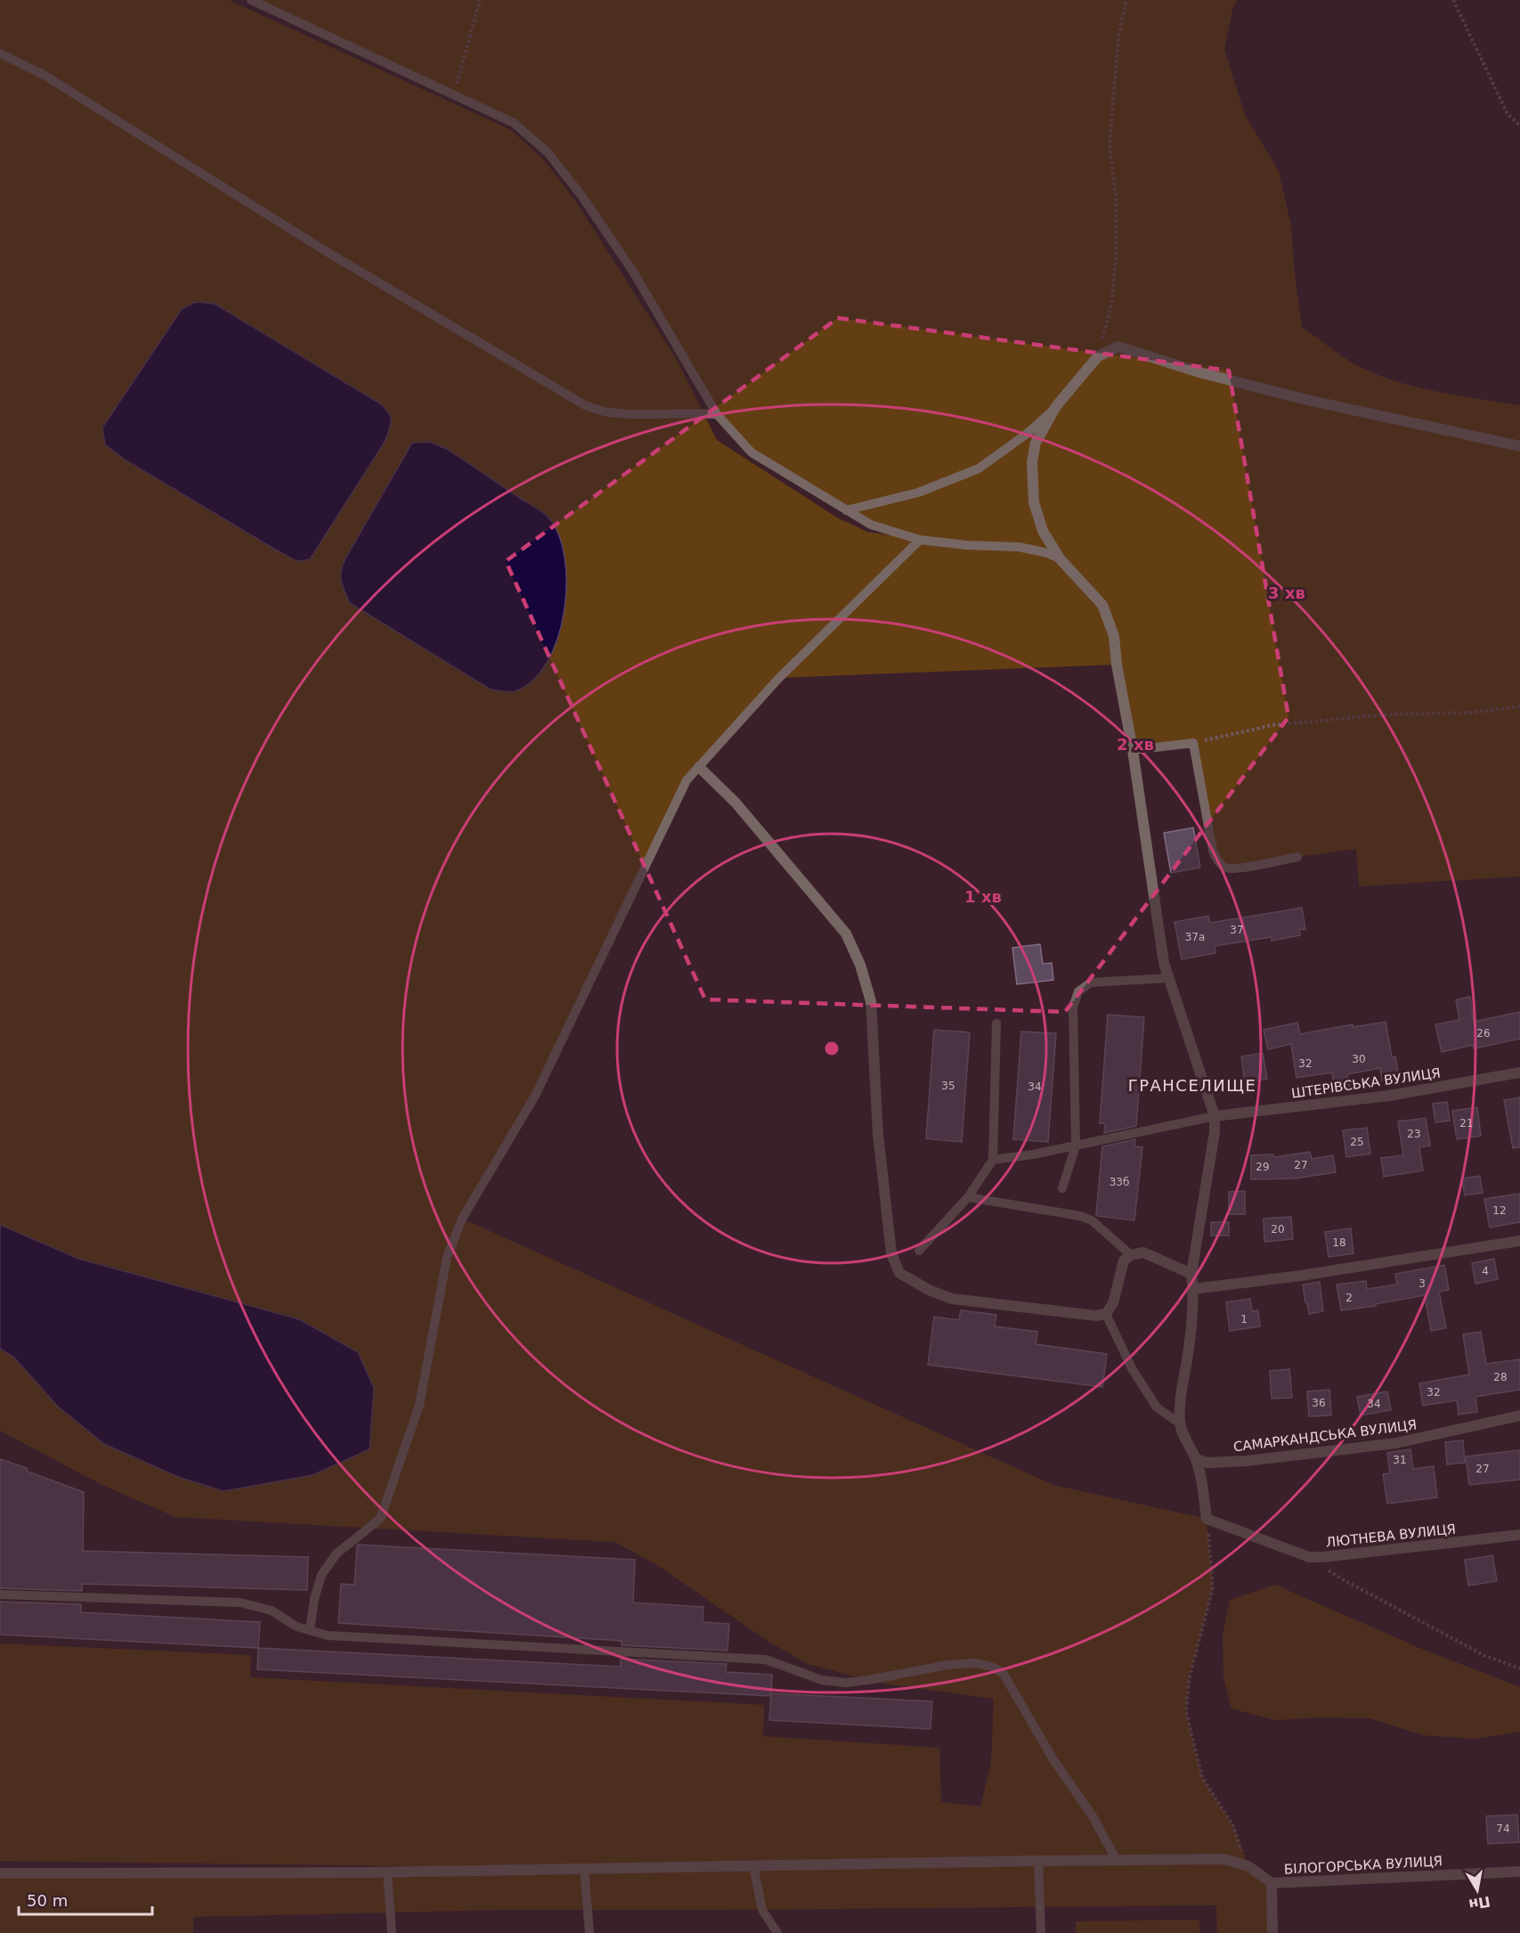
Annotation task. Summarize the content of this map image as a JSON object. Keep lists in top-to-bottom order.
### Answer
{
  "streets": {
    "street": [
      "ШТЕРІВСЬКА ВУЛИЦЯ",
      "САМАРКАНДСЬКА ВУЛИЦЯ",
      "ЛЮТНЕВА ВУЛИЦЯ",
      "БІЛОГОРСЬКА ВУЛИЦЯ"
    ]
  },
  "districts": ["ГРАНСЕЛИЩЕ"],
  "house_numbers": [
    "37",
    "37а",
    "26",
    "30",
    "32",
    "35",
    "34",
    "21",
    "23",
    "25",
    "27",
    "29",
    "33б",
    "12",
    "20",
    "18",
    "4",
    "3",
    "2",
    "1",
    "28",
    "32",
    "36",
    "34",
    "31",
    "27",
    "74"
  ],
  "scale_bar": "50 m",
  "north": "bottom",
  "rings": ["3 хв", "2 хв", "1 хв"]
}
